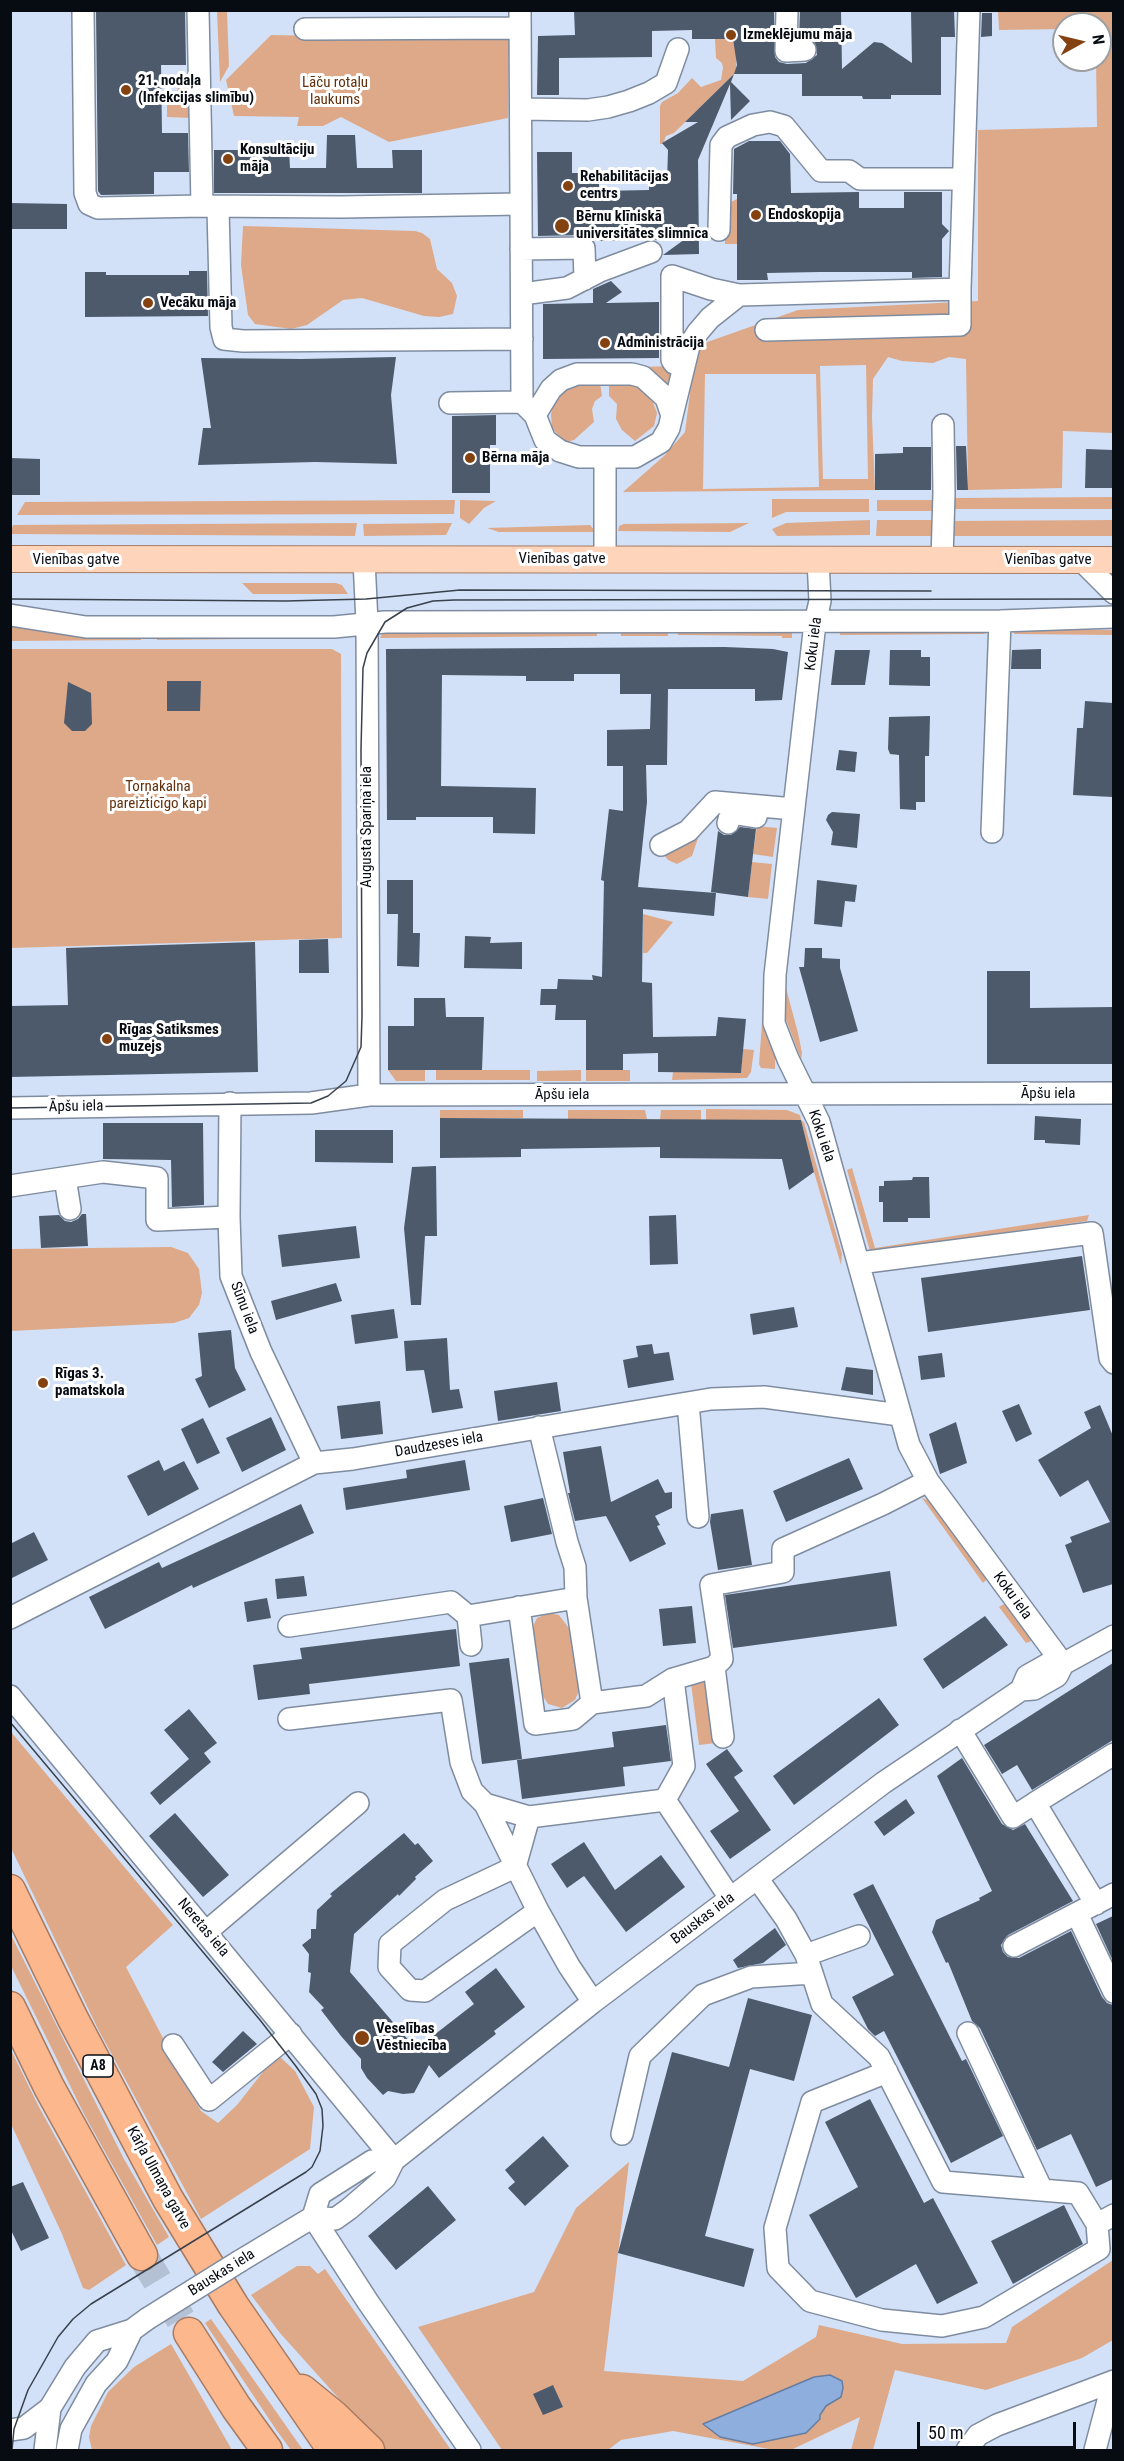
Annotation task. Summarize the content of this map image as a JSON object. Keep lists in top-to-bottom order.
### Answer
{
  "streets": {
    "highway": ["A8", "Kārļa Ulmaņa gatve"],
    "main road": ["Vienības gatve"],
    "street": [
      "Koku iela",
      "Augusta Spariņa iela",
      "Āpšu iela",
      "Sūnu iela",
      "Daudzeses iela",
      "Bauskas iela",
      "Neretas iela"
    ]
  },
  "crossings": [
    ["Vienības gatve", "Koku iela"],
    ["Vienības gatve", "Augusta Spariņa iela"],
    ["Koku iela", "Āpšu iela"],
    ["Koku iela", "Daudzeses iela"],
    ["Koku iela", "Bauskas iela"],
    ["Augusta Spariņa iela", "Āpšu iela"],
    ["Āpšu iela", "Sūnu iela"],
    ["Sūnu iela", "Daudzeses iela"],
    ["Bauskas iela", "Neretas iela"]
  ],
  "parks": ["Lāču rotaļu laukums", "Torņakalna pareizticīgo kapi"],
  "places": [
    "Izmeklējumu māja",
    "21. nodaļa (Infekcijas slimību)",
    "Konsultāciju māja",
    "Rehabilitācijas centrs",
    "Endoskopija",
    "Bērnu klīniskā universitātes slimnīca",
    "Vecāku māja",
    "Administrācija",
    "Bērna māja",
    "Rīgas Satiksmes muzejs",
    "Rīgas 3. pamatskola",
    "Veselības Vēstniecība"
  ],
  "scale_bar": "50 m",
  "north": "right"
}
